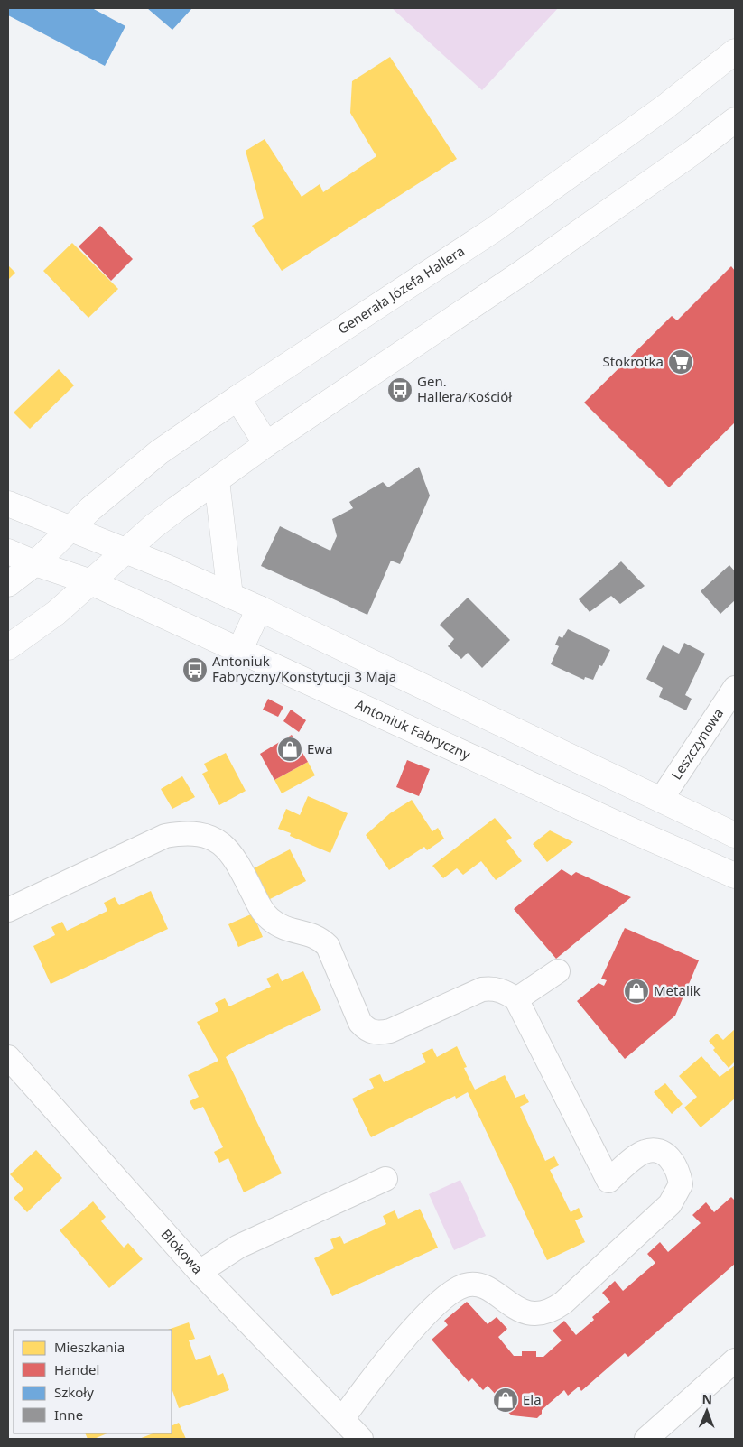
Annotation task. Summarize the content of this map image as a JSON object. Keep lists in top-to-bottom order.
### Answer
{
  "streets": {
    "main road": ["Generała Józefa Hallera", "Antoniuk Fabryczny"],
    "street": ["Leszczynowa", "Blokowa"]
  },
  "crossings": [
    ["Generała Józefa Hallera", "Antoniuk Fabryczny"]
  ],
  "places": {
    "supermarket": ["Stokrotka"],
    "bus stop": ["Gen. Hallera/Kościół", "Antoniuk Fabryczny/Konstytucji 3 Maja"],
    "shop": ["Ewa", "Metalik", "Ela"]
  },
  "legend": [
    "Mieszkania",
    "Handel",
    "Szkoły",
    "Inne"
  ],
  "north": "top"
}
